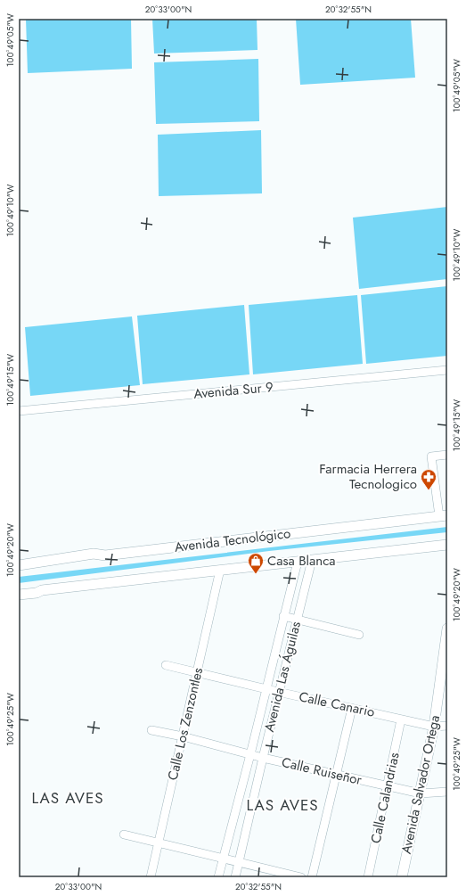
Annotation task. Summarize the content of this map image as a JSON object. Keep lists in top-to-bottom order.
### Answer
{
  "streets": {
    "main road": ["Avenida Tecnológico", "Avenida Salvador Ortega"],
    "street": [
      "Avenida Sur 9",
      "Avenida Las Águilas",
      "Calle Canario",
      "Calle Los Zenzontles",
      "Calle Ruiseñor",
      "Calle Calandrias"
    ]
  },
  "crossings": [
    ["Avenida Tecnológico", "Avenida Las Águilas"],
    ["Avenida Tecnológico", "Calle Los Zenzontles"],
    ["Avenida Las Águilas", "Calle Canario"],
    ["Avenida Las Águilas", "Calle Ruiseñor"],
    ["Calle Canario", "Calle Los Zenzontles"],
    ["Calle Canario", "Avenida Salvador Ortega"],
    ["Calle Canario", "Calle Calandrias"],
    ["Calle Los Zenzontles", "Calle Ruiseñor"],
    ["Calle Ruiseñor", "Avenida Salvador Ortega"],
    ["Calle Ruiseñor", "Calle Calandrias"]
  ],
  "districts": ["LAS AVES", "LAS AVES"],
  "places": {
    "pharmacy": ["Farmacia Herrera Tecnologico"],
    "shop": ["Casa Blanca"]
  },
  "coordinates": [
    "20°33'00\"N",
    "20°32'55\"N",
    "100°49'05\"W",
    "100°49'10\"W",
    "100°49'15\"W",
    "100°49'20\"W",
    "100°49'25\"W"
  ]
}
